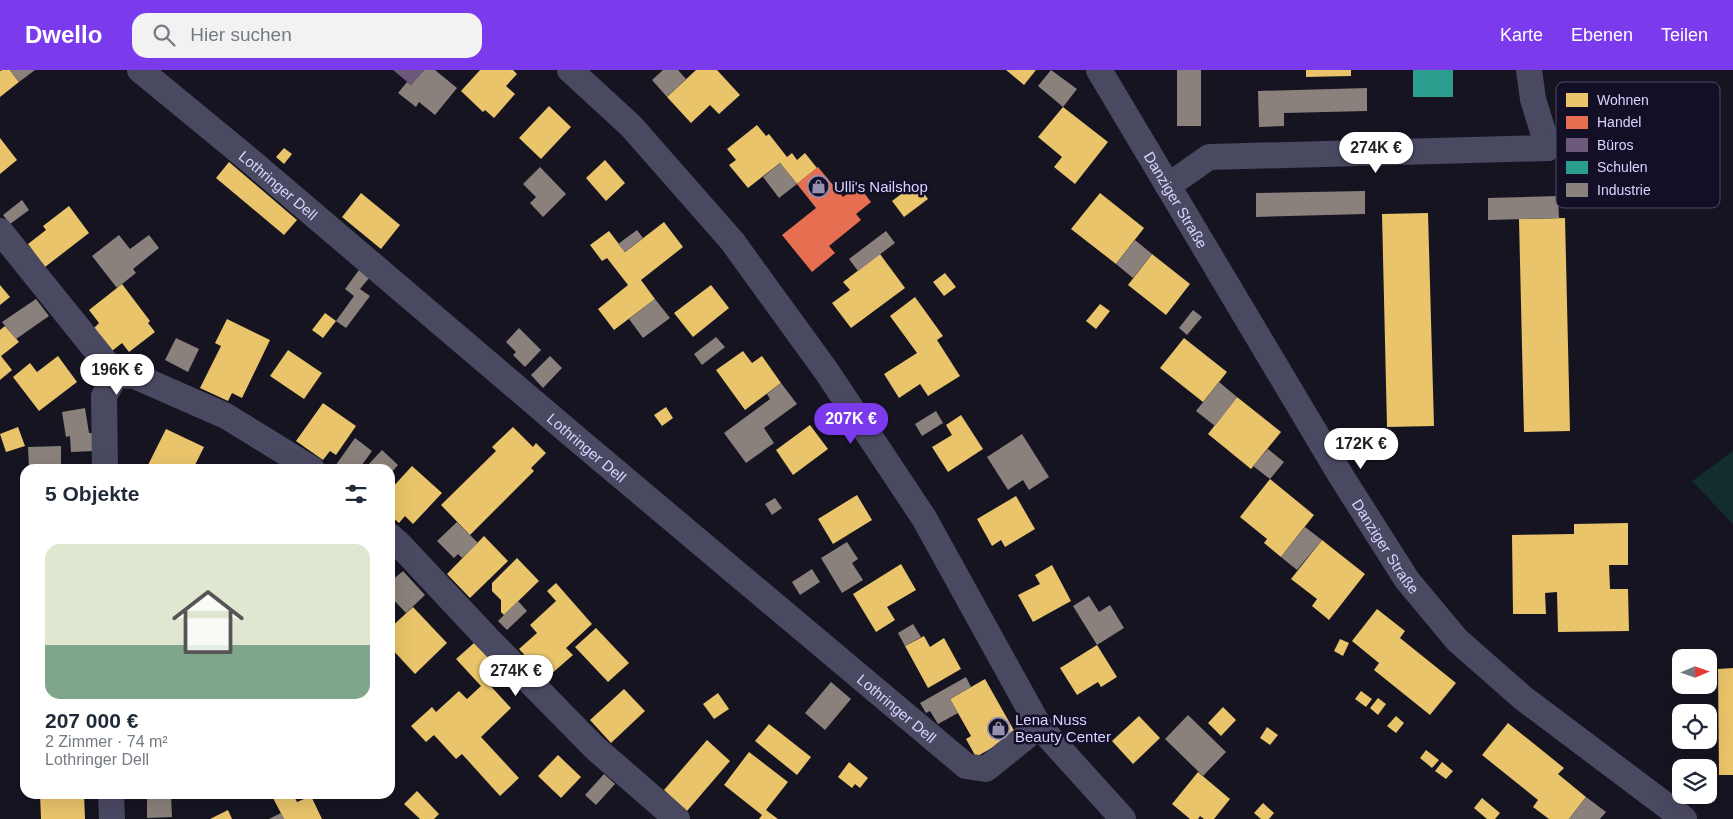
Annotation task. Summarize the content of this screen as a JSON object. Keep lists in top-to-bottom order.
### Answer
{
  "streets": {
    "street": ["Lothringer Dell", "Danziger Straße"]
  },
  "places": {
    "shop": ["Ulli's Nailshop", "Lena Nuss Beauty Center"]
  },
  "legend": [
    "Wohnen",
    "Handel",
    "Büros",
    "Schulen",
    "Industrie"
  ],
  "north": "right",
  "page": {
    "header": "Dwello",
    "search": "Hier suchen",
    "nav": ["Karte", "Ebenen", "Teilen"],
    "price": [
      "274K €",
      "196K €",
      "207K €",
      "172K €",
      "274K €"
    ],
    "heading": "5 Objekte",
    "list": [
      {
        "name": "207 000 €",
        "note": "2 Zimmer · 74 m² · Lothringer Dell"
      }
    ]
  }
}
